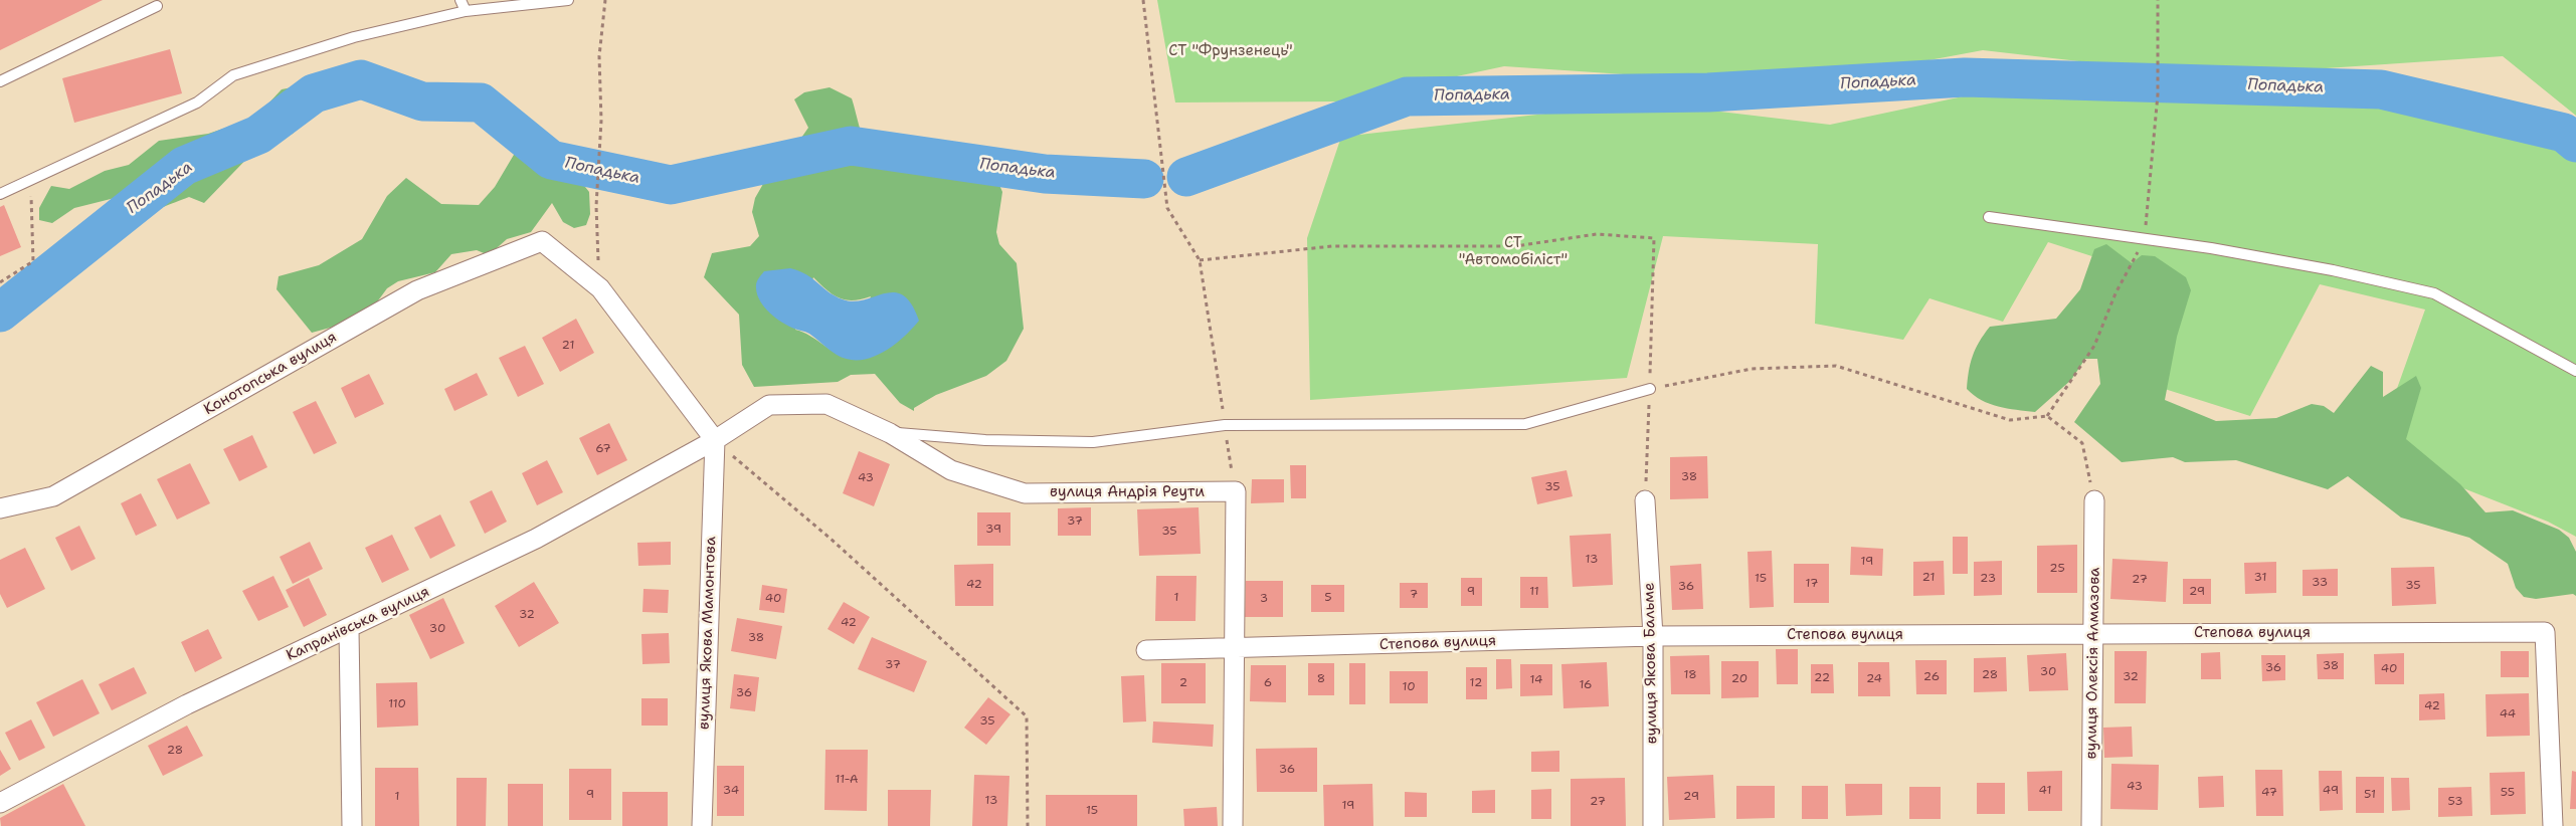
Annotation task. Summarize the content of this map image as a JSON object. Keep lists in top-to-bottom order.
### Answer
{
  "streets": {
    "street": [
      "Конотопська вулиця",
      "вулиця Андрія Реути",
      "Капранівська вулиця",
      "вулиця Якова Мамонтова",
      "Степова вулиця",
      "вулиця Якова Бальме",
      "вулиця Олексія Алмазова"
    ]
  },
  "crossings": [
    ["вулиця Андрія Реути", "Капранівська вулиця"],
    ["вулиця Андрія Реути", "вулиця Якова Мамонтова"],
    ["Капранівська вулиця", "вулиця Якова Мамонтова"],
    ["Степова вулиця", "вулиця Якова Бальме"],
    ["Степова вулиця", "вулиця Олексія Алмазова"]
  ],
  "water": ["Попадька"],
  "parks": ["СТ \"Фрунзенець\"", "СТ \"Автомобіліст\""],
  "house_numbers": [
    "21",
    "67",
    "38",
    "43",
    "35",
    "37",
    "39",
    "35",
    "13",
    "19",
    "25",
    "21",
    "31",
    "15",
    "23",
    "27",
    "33",
    "17",
    "42",
    "35",
    "36",
    "9",
    "11",
    "29",
    "7",
    "1",
    "5",
    "40",
    "3",
    "32",
    "42",
    "30",
    "38",
    "37",
    "38",
    "36",
    "40",
    "30",
    "18",
    "28",
    "26",
    "32",
    "22",
    "8",
    "20",
    "24",
    "14",
    "2",
    "6",
    "12",
    "16",
    "10",
    "36",
    "110",
    "42",
    "44",
    "35",
    "28",
    "36",
    "11-А",
    "43",
    "34",
    "41",
    "49",
    "47",
    "55",
    "9",
    "51",
    "1",
    "29",
    "13",
    "27",
    "53",
    "19",
    "15"
  ]
}
